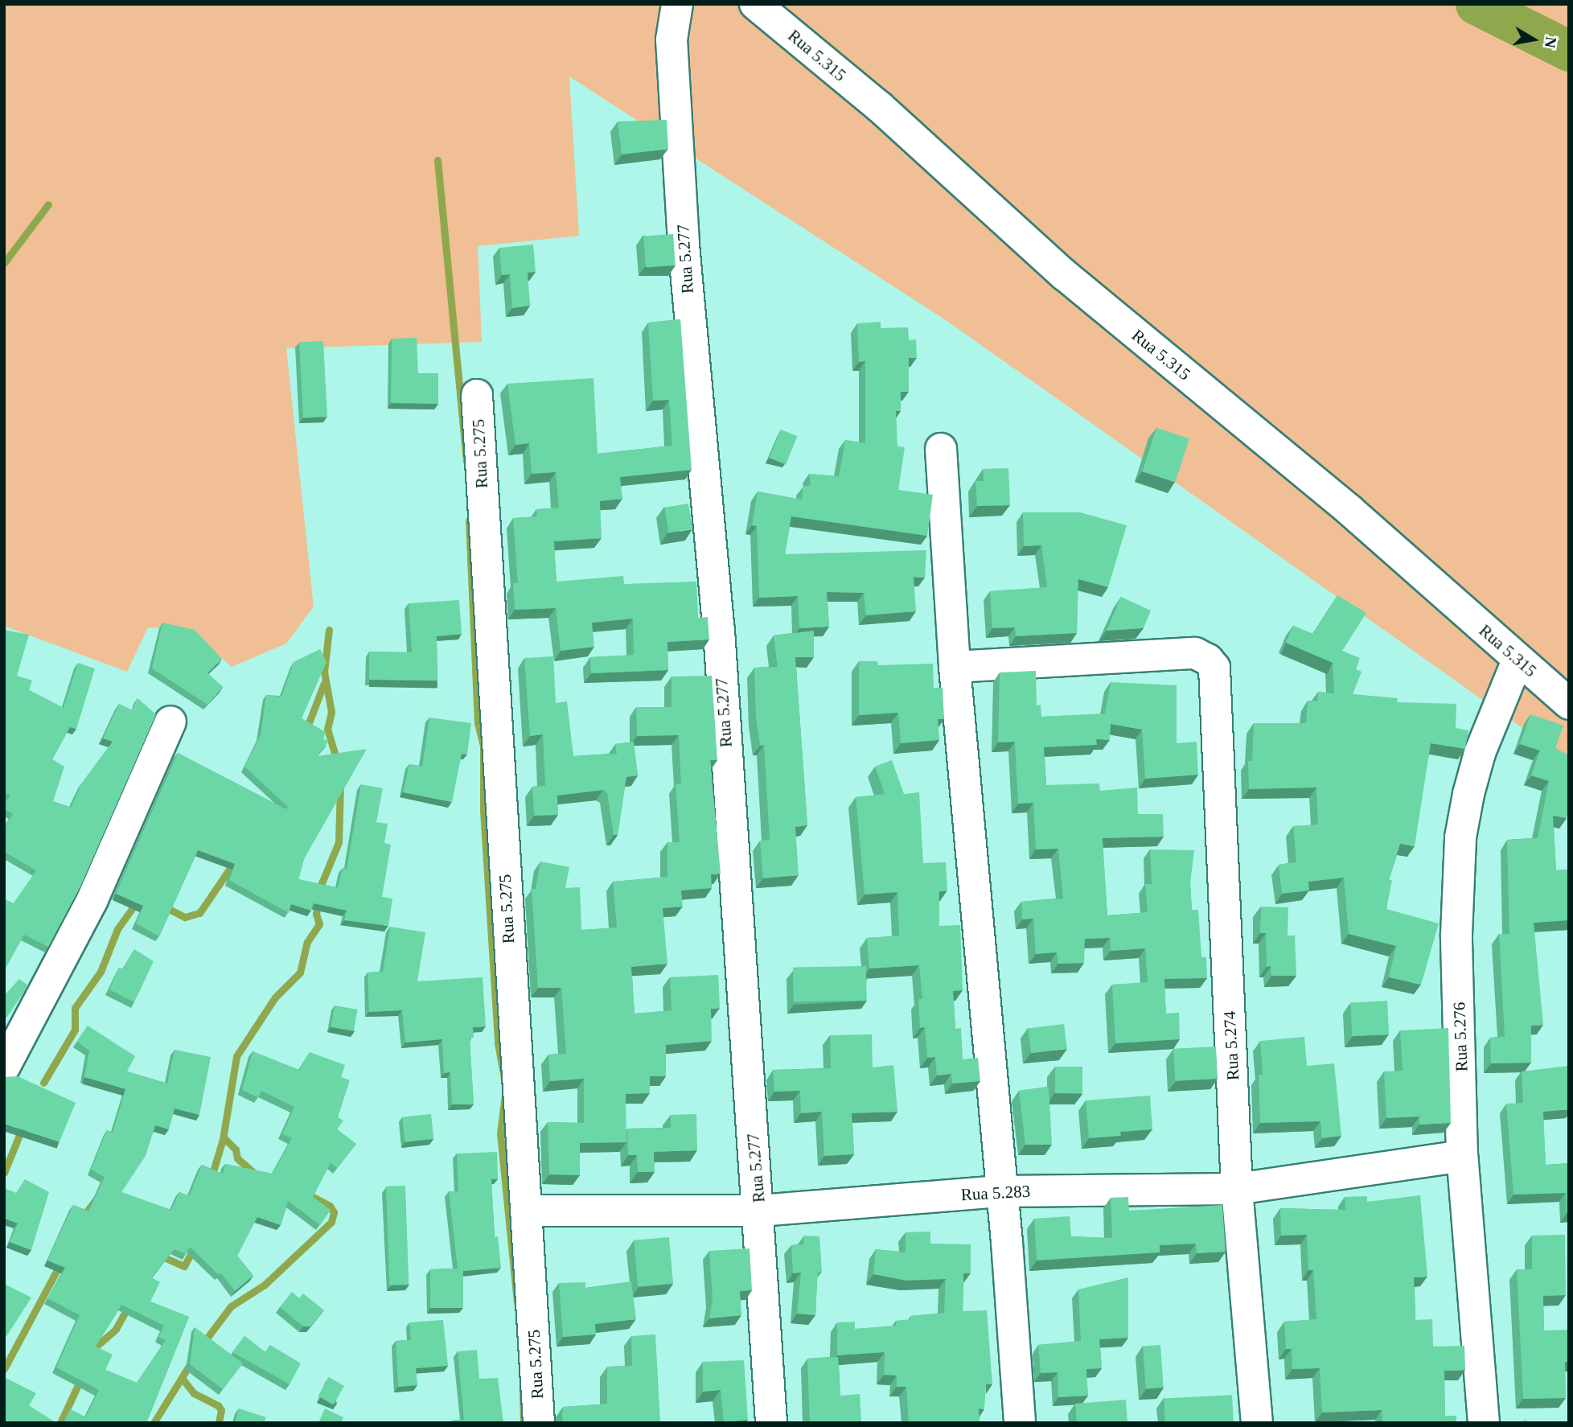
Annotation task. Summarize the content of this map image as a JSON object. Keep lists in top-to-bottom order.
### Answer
{
  "streets": {
    "street": [
      "Rua 5.315",
      "Rua 5.277",
      "Rua 5.275",
      "Rua 5.276",
      "Rua 5.274",
      "Rua 5.283"
    ]
  },
  "crossings": [
    ["Rua 5.315", "Rua 5.276"],
    ["Rua 5.277", "Rua 5.283"],
    ["Rua 5.275", "Rua 5.283"],
    ["Rua 5.276", "Rua 5.283"],
    ["Rua 5.274", "Rua 5.283"]
  ],
  "north": "right"
}
